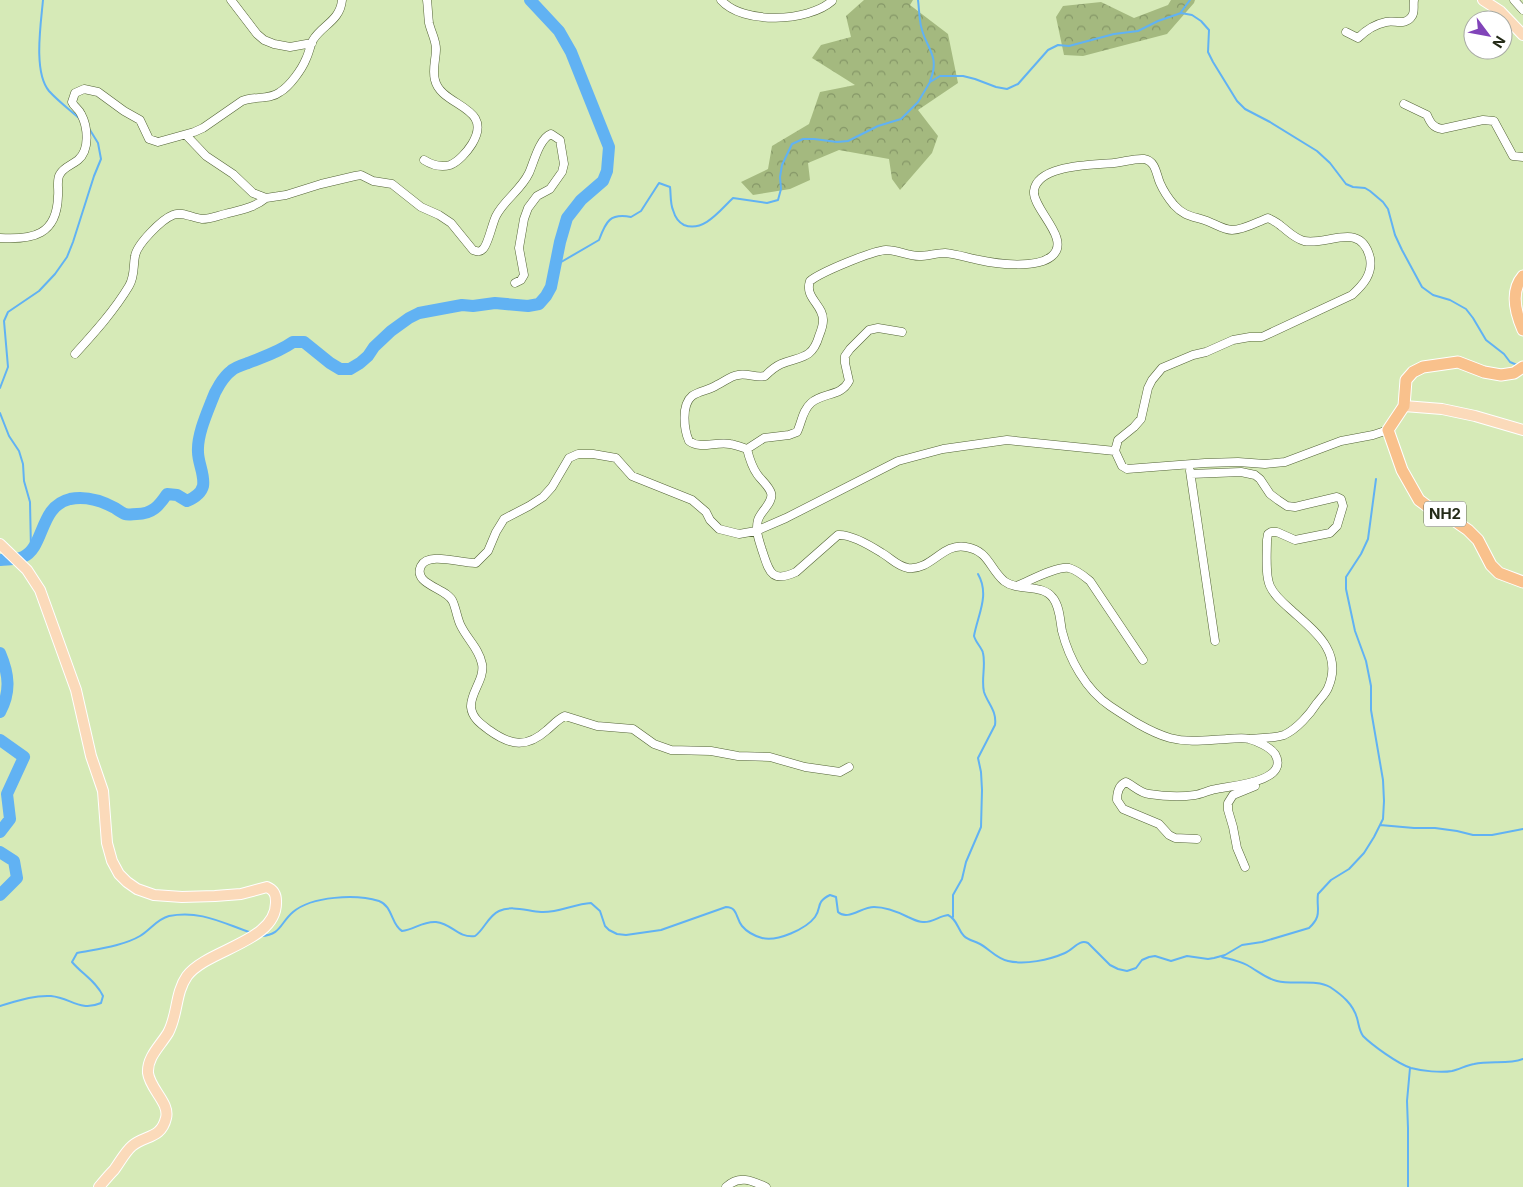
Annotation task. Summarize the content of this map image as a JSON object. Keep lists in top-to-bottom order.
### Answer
{
  "streets": {
    "highway": ["NH2"]
  },
  "north": "bottom right"
}
